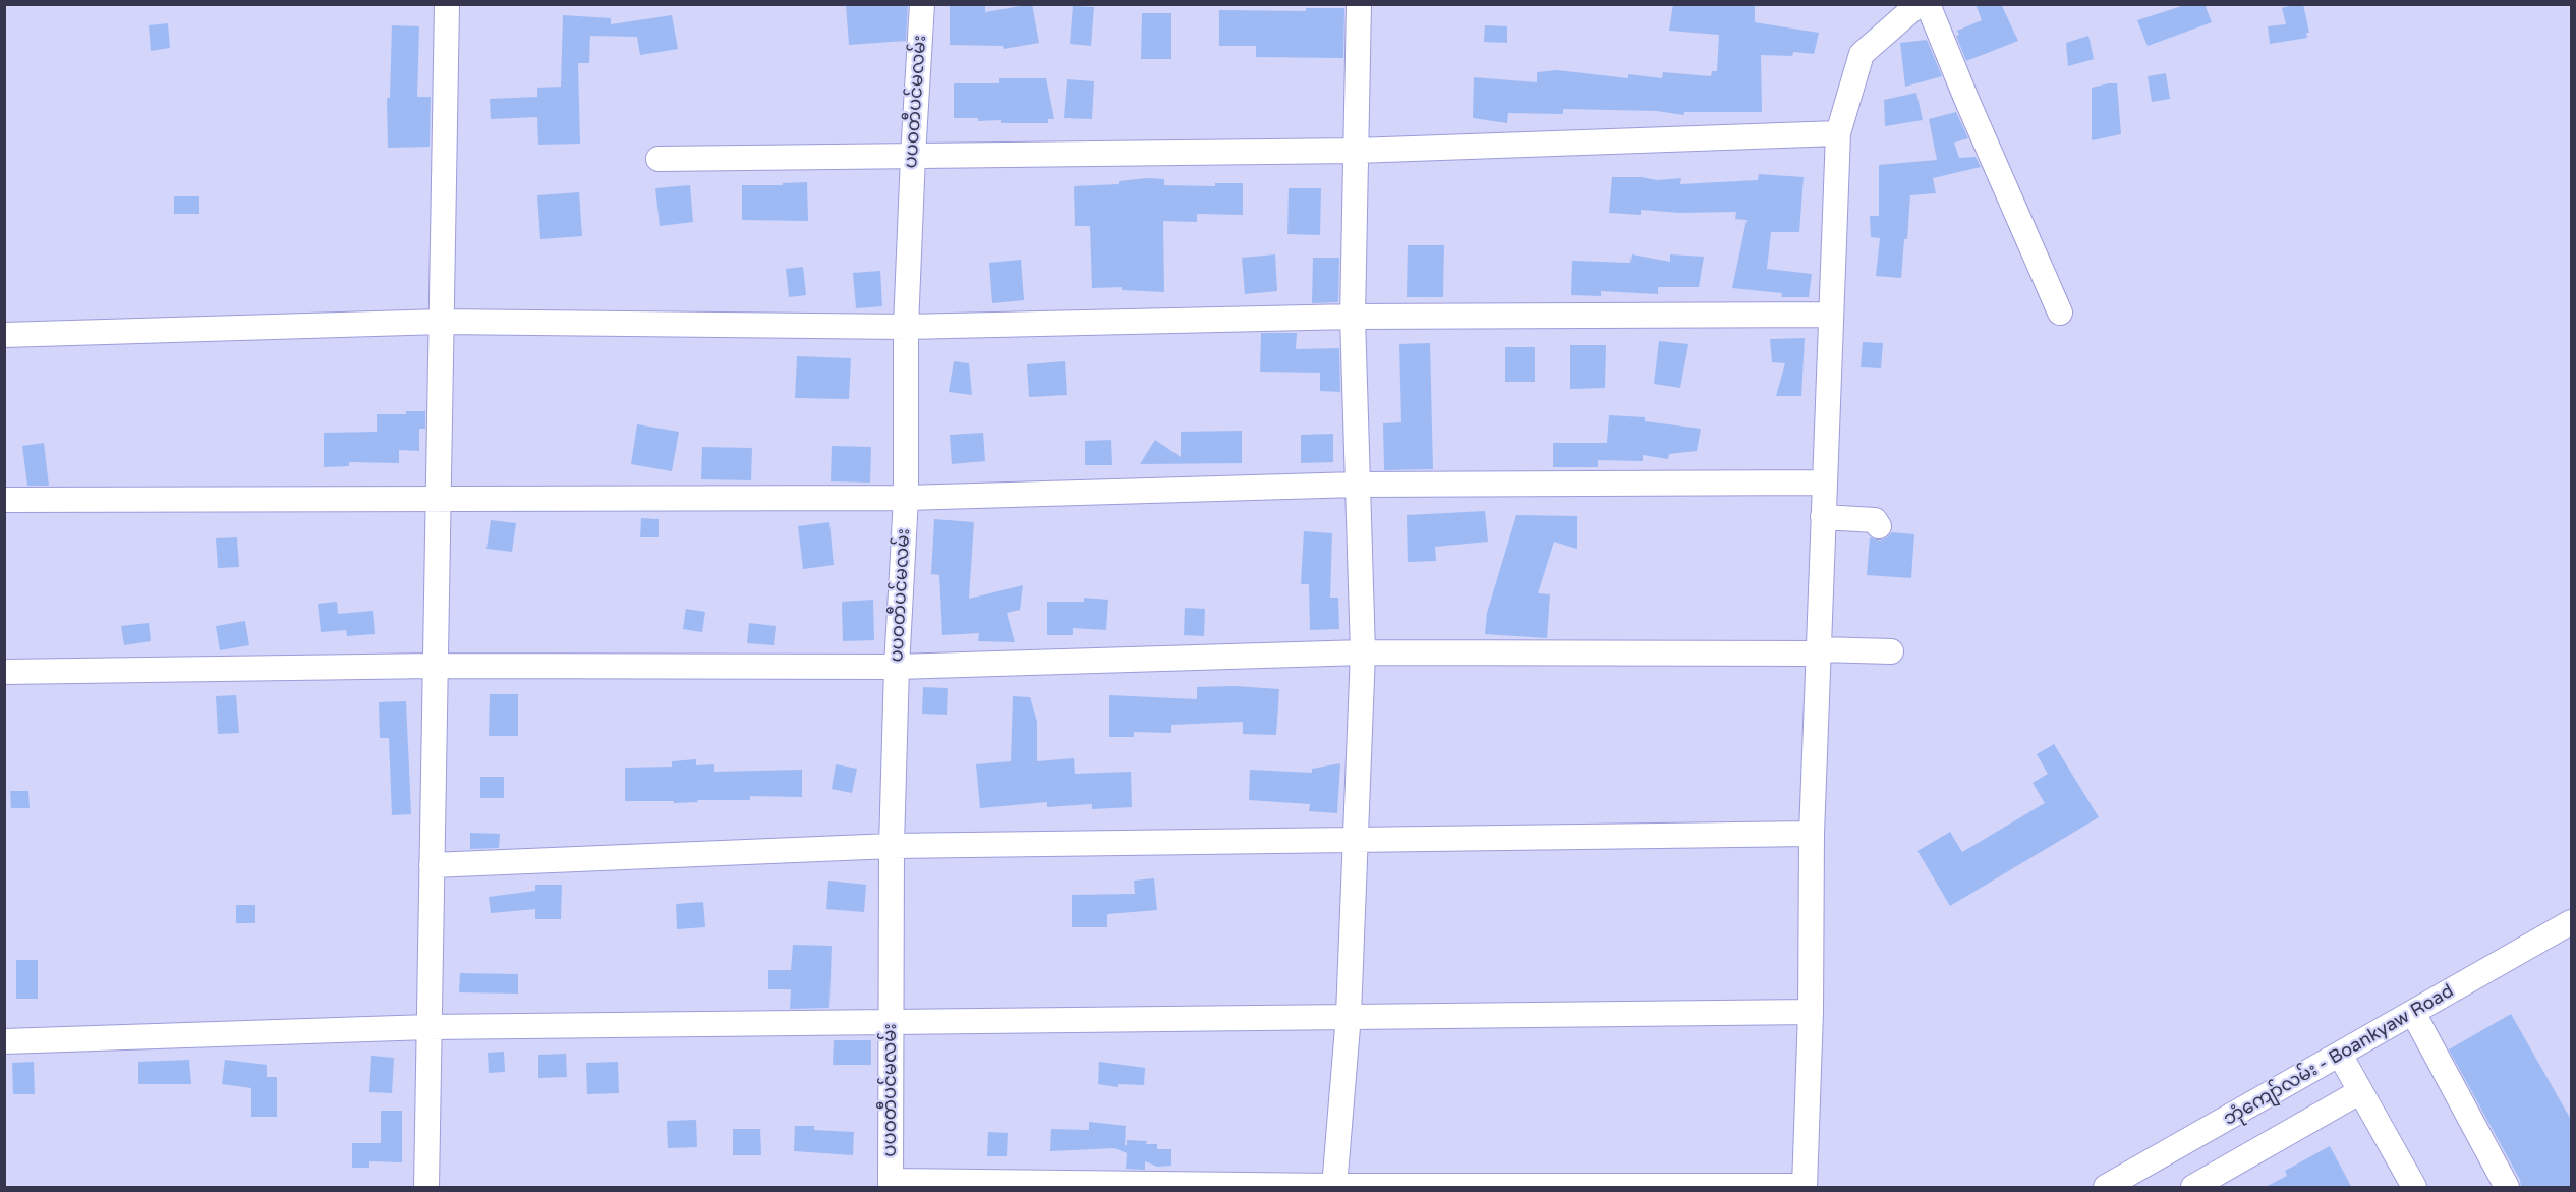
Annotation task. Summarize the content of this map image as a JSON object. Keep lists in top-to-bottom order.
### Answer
{
  "streets": {
    "street": ["ပပဝတီပင်မလမ်း", "ဘုံကျော်လမ်း - Boankyaw Road"]
  }
}
